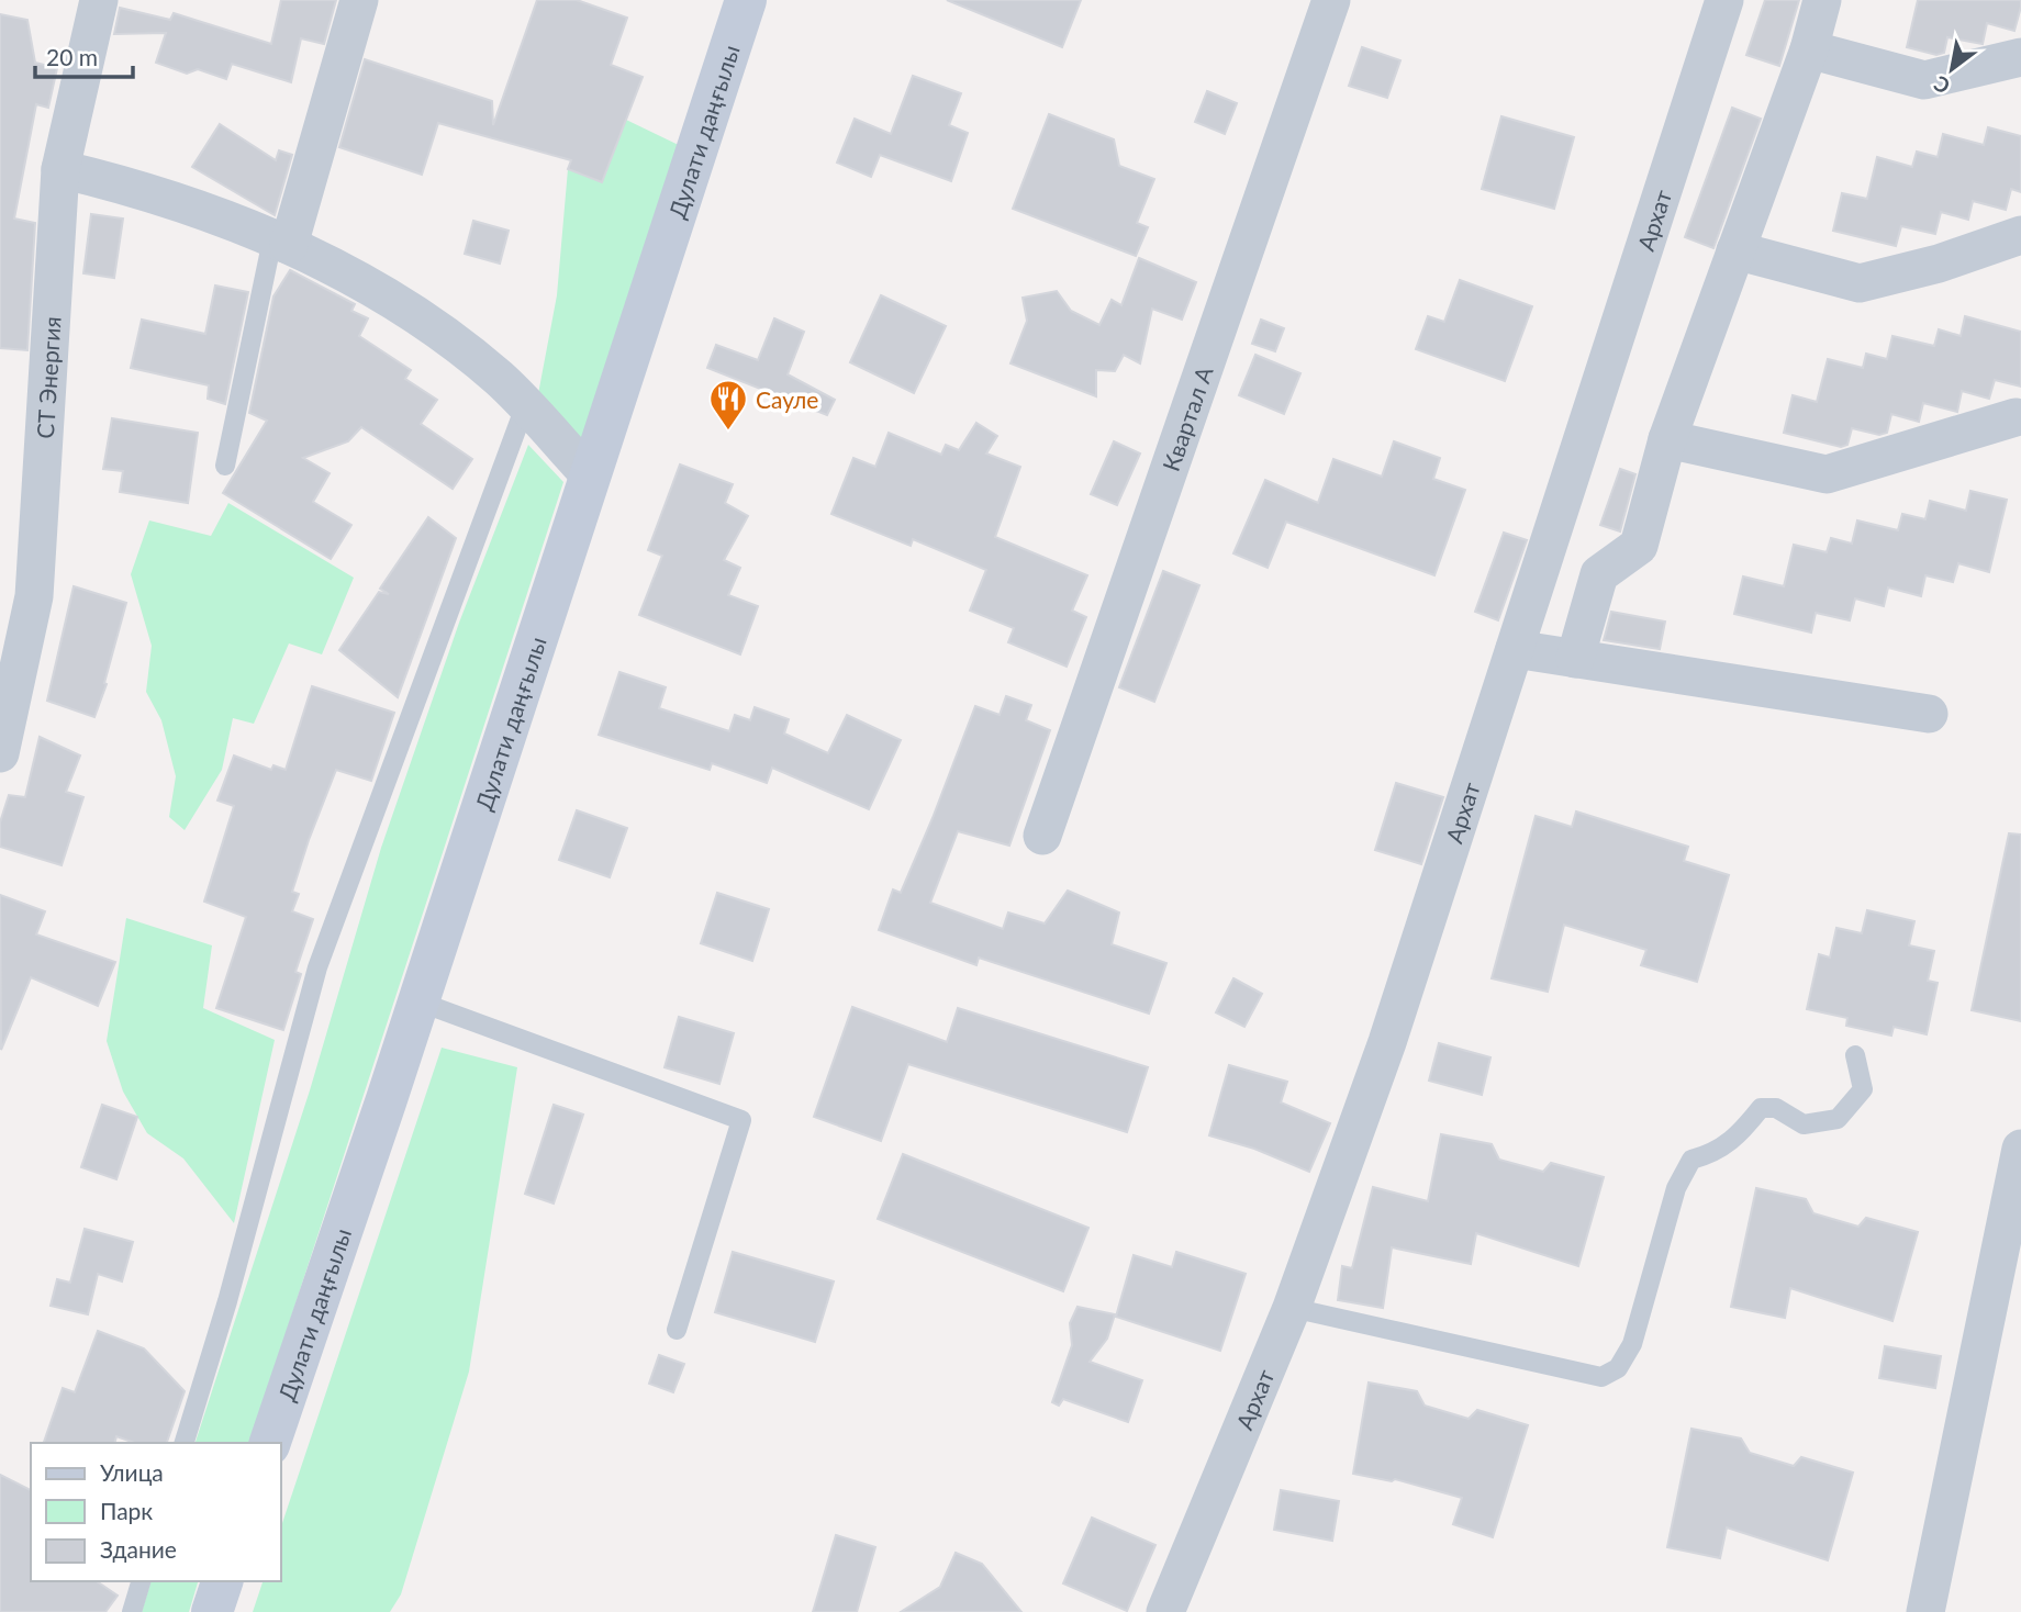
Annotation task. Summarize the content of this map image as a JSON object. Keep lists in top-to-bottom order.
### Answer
{
  "streets": {
    "main road": ["Дулати даңғылы"],
    "street": ["Архат", "СТ Энергия", "Квартал А"]
  },
  "places": {
    "restaurant": ["Сауле"]
  },
  "legend": ["Улица", "Парк", "Здание"],
  "scale_bar": "20 m",
  "north": "bottom left"
}
